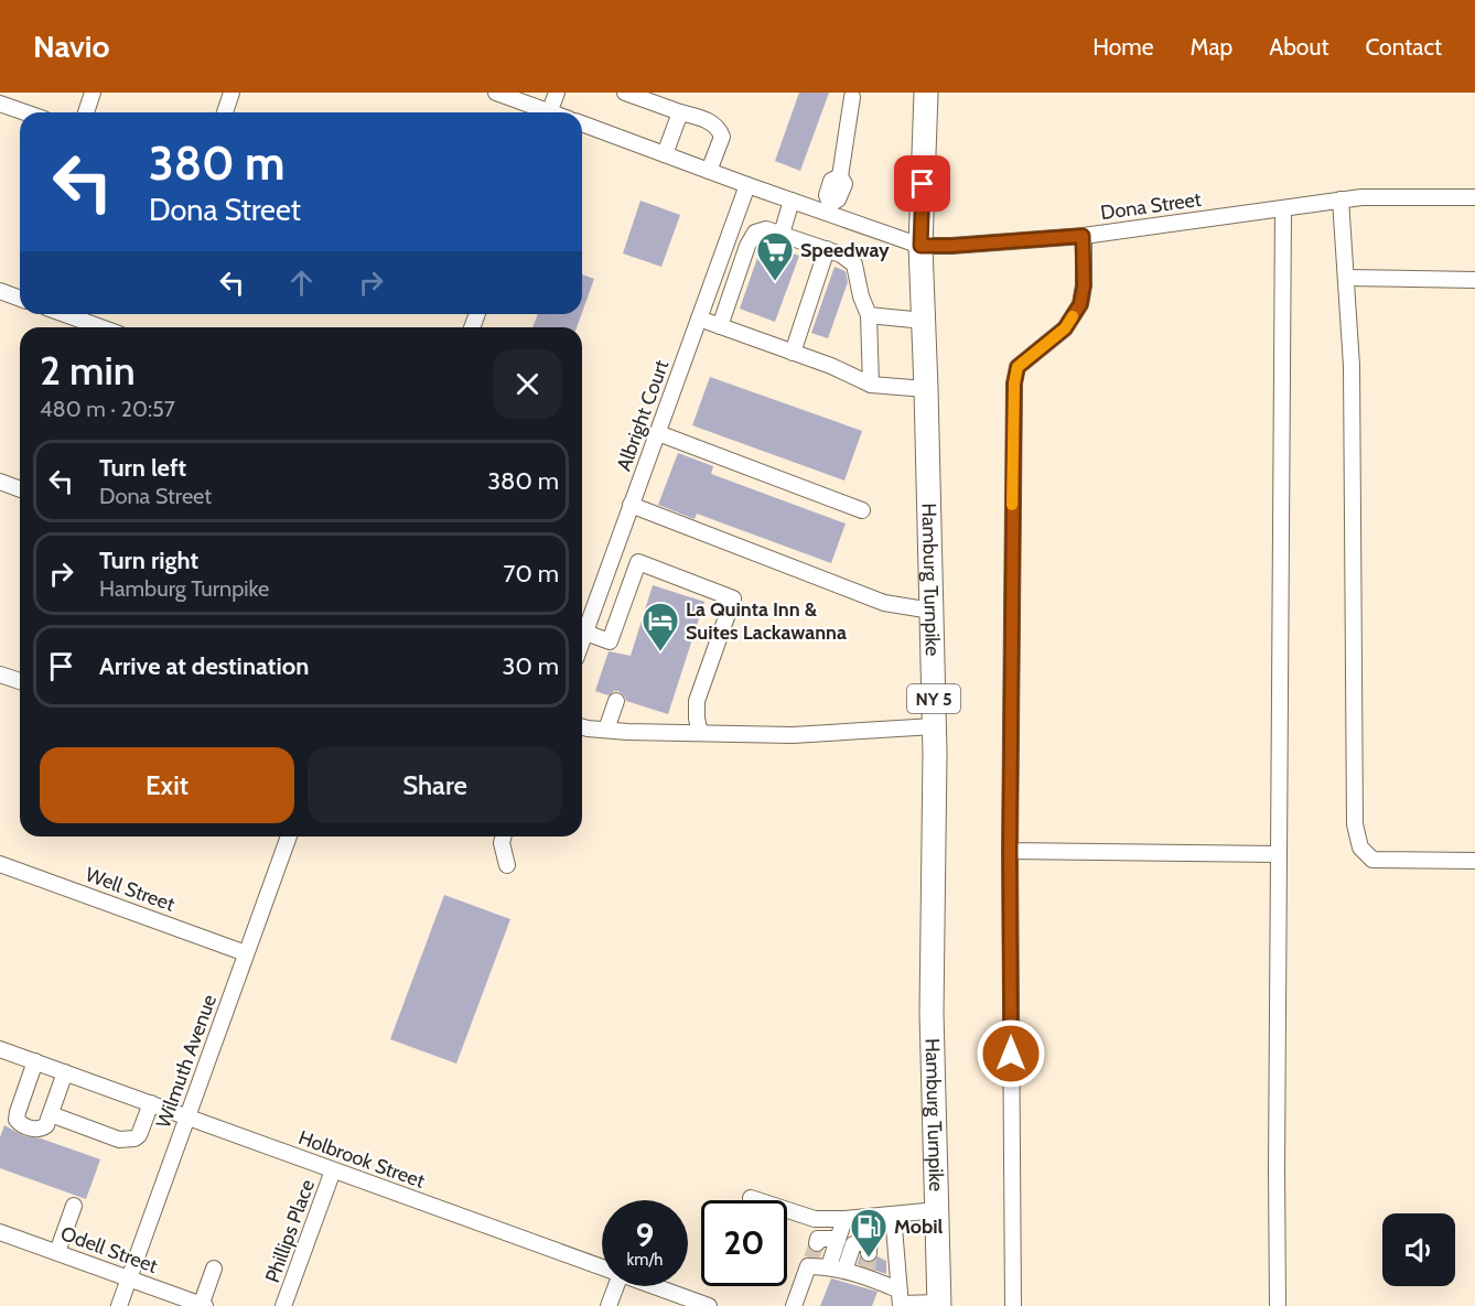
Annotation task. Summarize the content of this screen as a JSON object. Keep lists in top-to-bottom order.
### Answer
{
  "streets": {
    "highway": ["Hamburg Turnpike", "NY 5"],
    "street": [
      "Dona Street",
      "Albright Court",
      "Well Street",
      "Wilmuth Avenue",
      "Holbrook Street",
      "Phillips Place",
      "Odell Street"
    ]
  },
  "crossings": [
    ["Dona Street", "Albright Court"],
    ["Dona Street", "Hamburg Turnpike"],
    ["Well Street", "Wilmuth Avenue"],
    ["Wilmuth Avenue", "Holbrook Street"],
    ["Wilmuth Avenue", "Odell Street"],
    ["Holbrook Street", "Phillips Place"]
  ],
  "places": {
    "supermarket": ["Speedway"],
    "hotel": ["La Quinta Inn & Suites Lackawanna"],
    "fuel station": ["Mobil"]
  },
  "page": {
    "header": "Navio",
    "nav": [
      "Home",
      "Map",
      "About",
      "Contact"
    ],
    "turn": ["380 m", "Dona Street"],
    "heading": ["2 min", "480 m · 20:57"],
    "list": [
      {
        "name": "Turn left",
        "note": "Dona Street",
        "value": "380 m"
      },
      {
        "name": "Turn right",
        "note": "Hamburg Turnpike",
        "value": "70 m"
      },
      {
        "name": "Arrive at destination",
        "value": "30 m"
      }
    ],
    "buttons": ["Exit", "Share"],
    "speed": "9 km/h",
    "limit": "20"
  }
}
